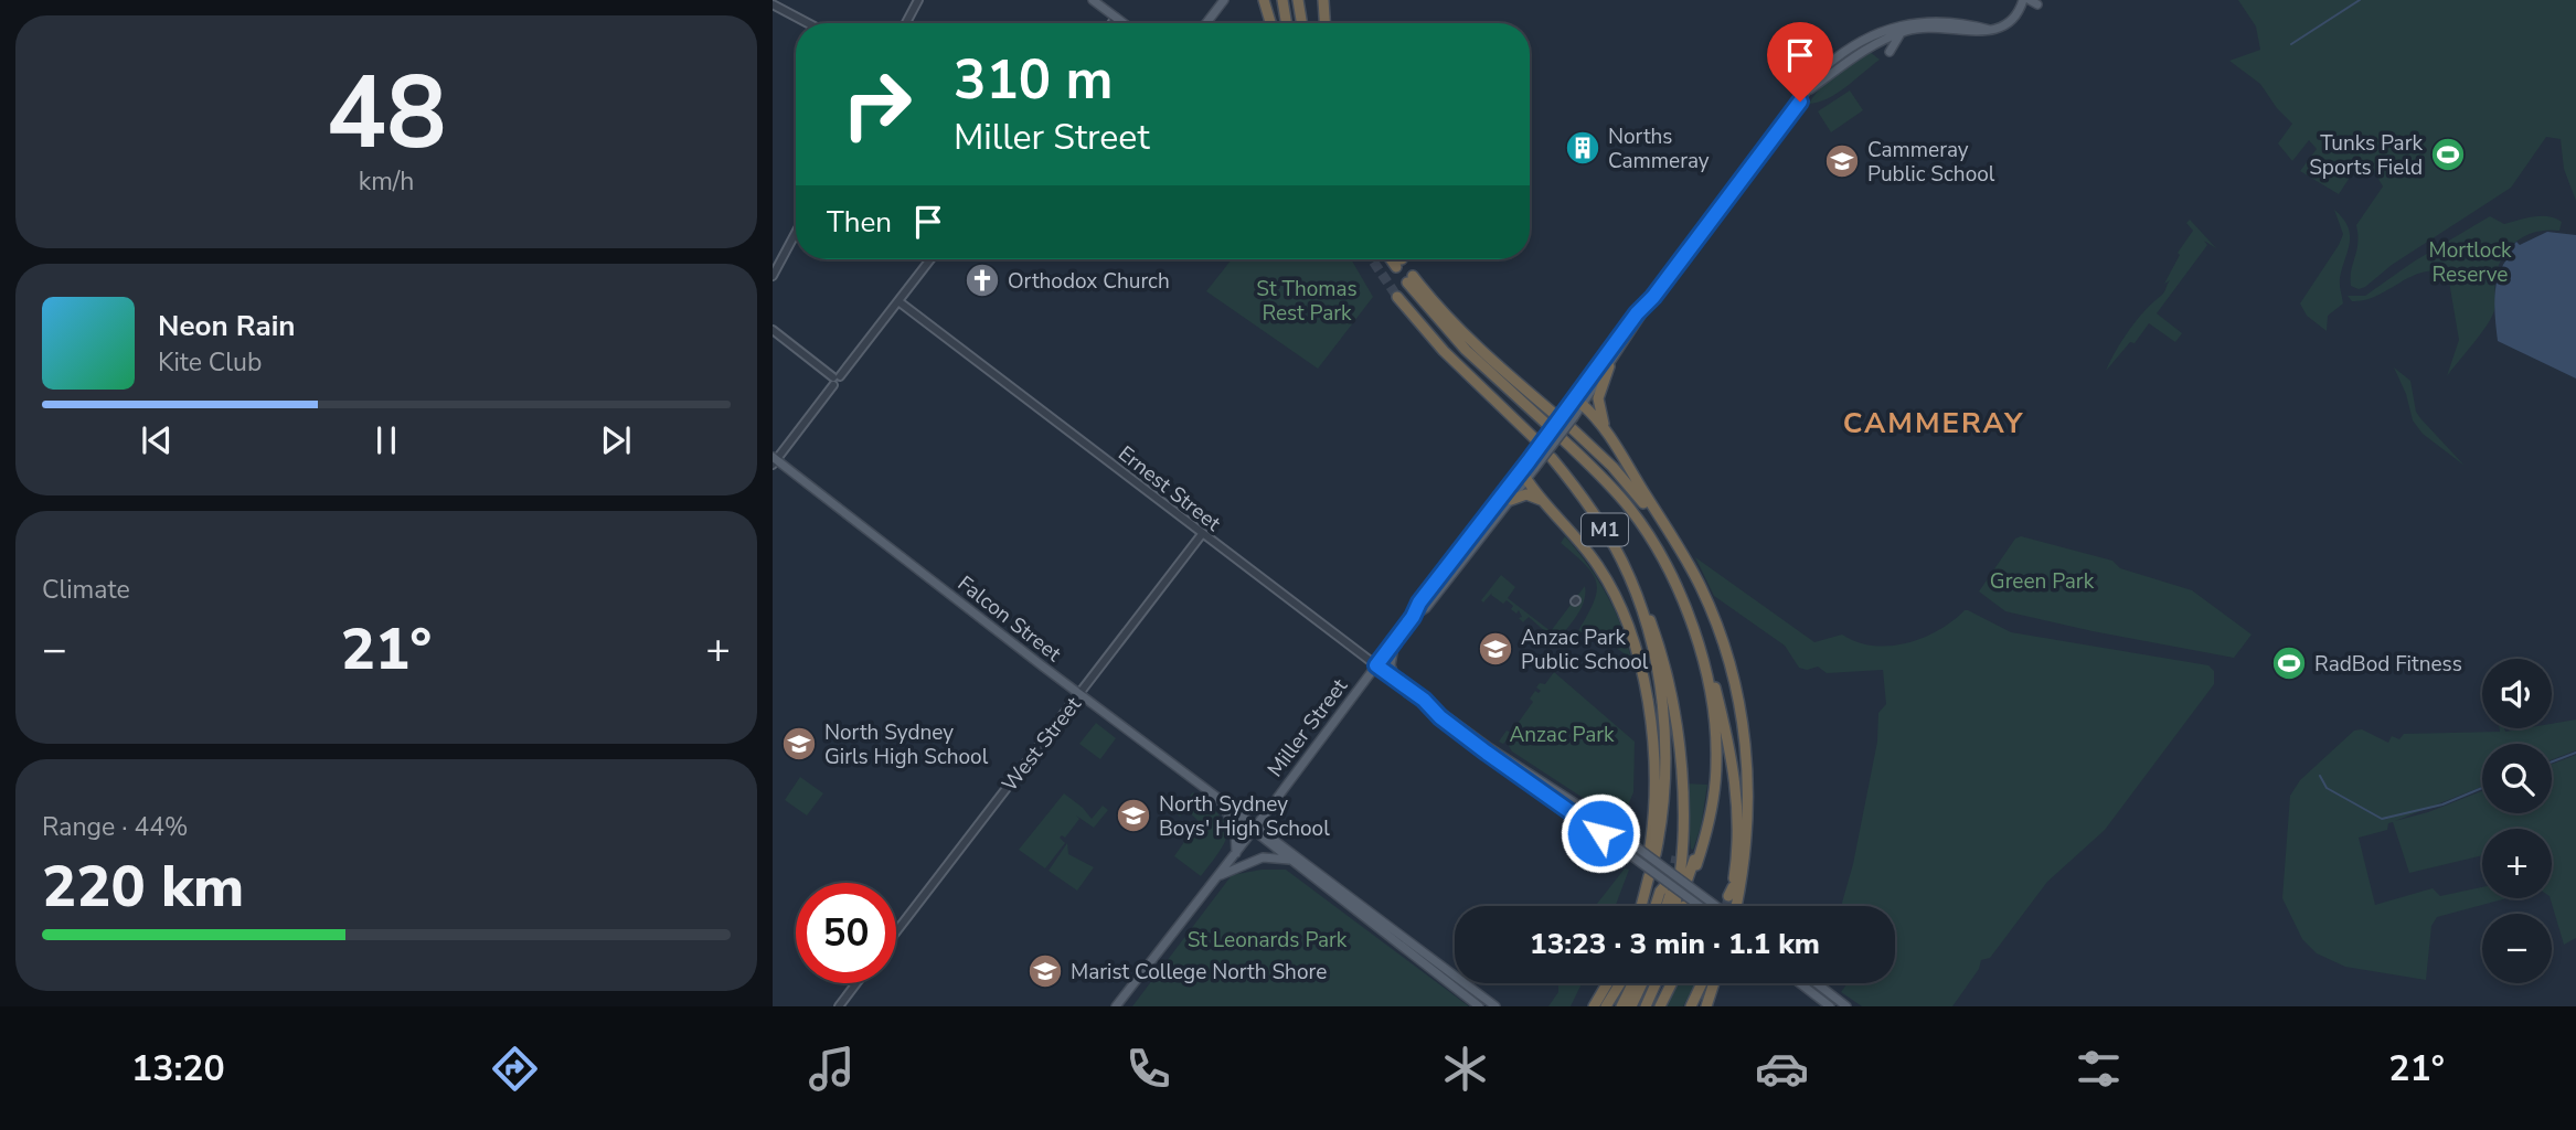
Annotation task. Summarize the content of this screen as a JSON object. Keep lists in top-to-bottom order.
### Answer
{
  "streets": {
    "highway": ["M1"],
    "main road": ["Ernest Street", "Falcon Street", "Miller Street"],
    "street": ["West Street"]
  },
  "crossings": [
    ["Ernest Street", "Miller Street"],
    ["Ernest Street", "West Street"],
    ["Falcon Street", "Miller Street"],
    ["Falcon Street", "West Street"]
  ],
  "districts": ["CAMMERAY"],
  "parks": [
    "Mortlock Reserve",
    "St Thomas Rest Park",
    "Green Park",
    "Anzac Park",
    "St Leonards Park"
  ],
  "places": {
    "building": ["Norths Cammeray"],
    "sports": ["Tunks Park Sports Field", "RadBod Fitness"],
    "school or university": [
      "Cammeray Public School",
      "Anzac Park Public School",
      "North Sydney Girls High School",
      "North Sydney Boys' High School",
      "Marist College North Shore"
    ],
    "church": ["Orthodox Church"]
  },
  "page": {
    "tile": [
      ["48", "km/h"],
      "Climate",
      ["Range · 44%", "220 km"]
    ],
    "turn": ["310 m", "Miller Street"],
    "then": "Then",
    "song": ["Neon Rain", "Kite Club"],
    "heat": ["−", "21°", "+"],
    "map_buttons": ["+", "−"],
    "limit": "50",
    "trip": "13:23 · 3 min · 1.1 km",
    "tabs": ["13:20", "21°"]
  }
}
